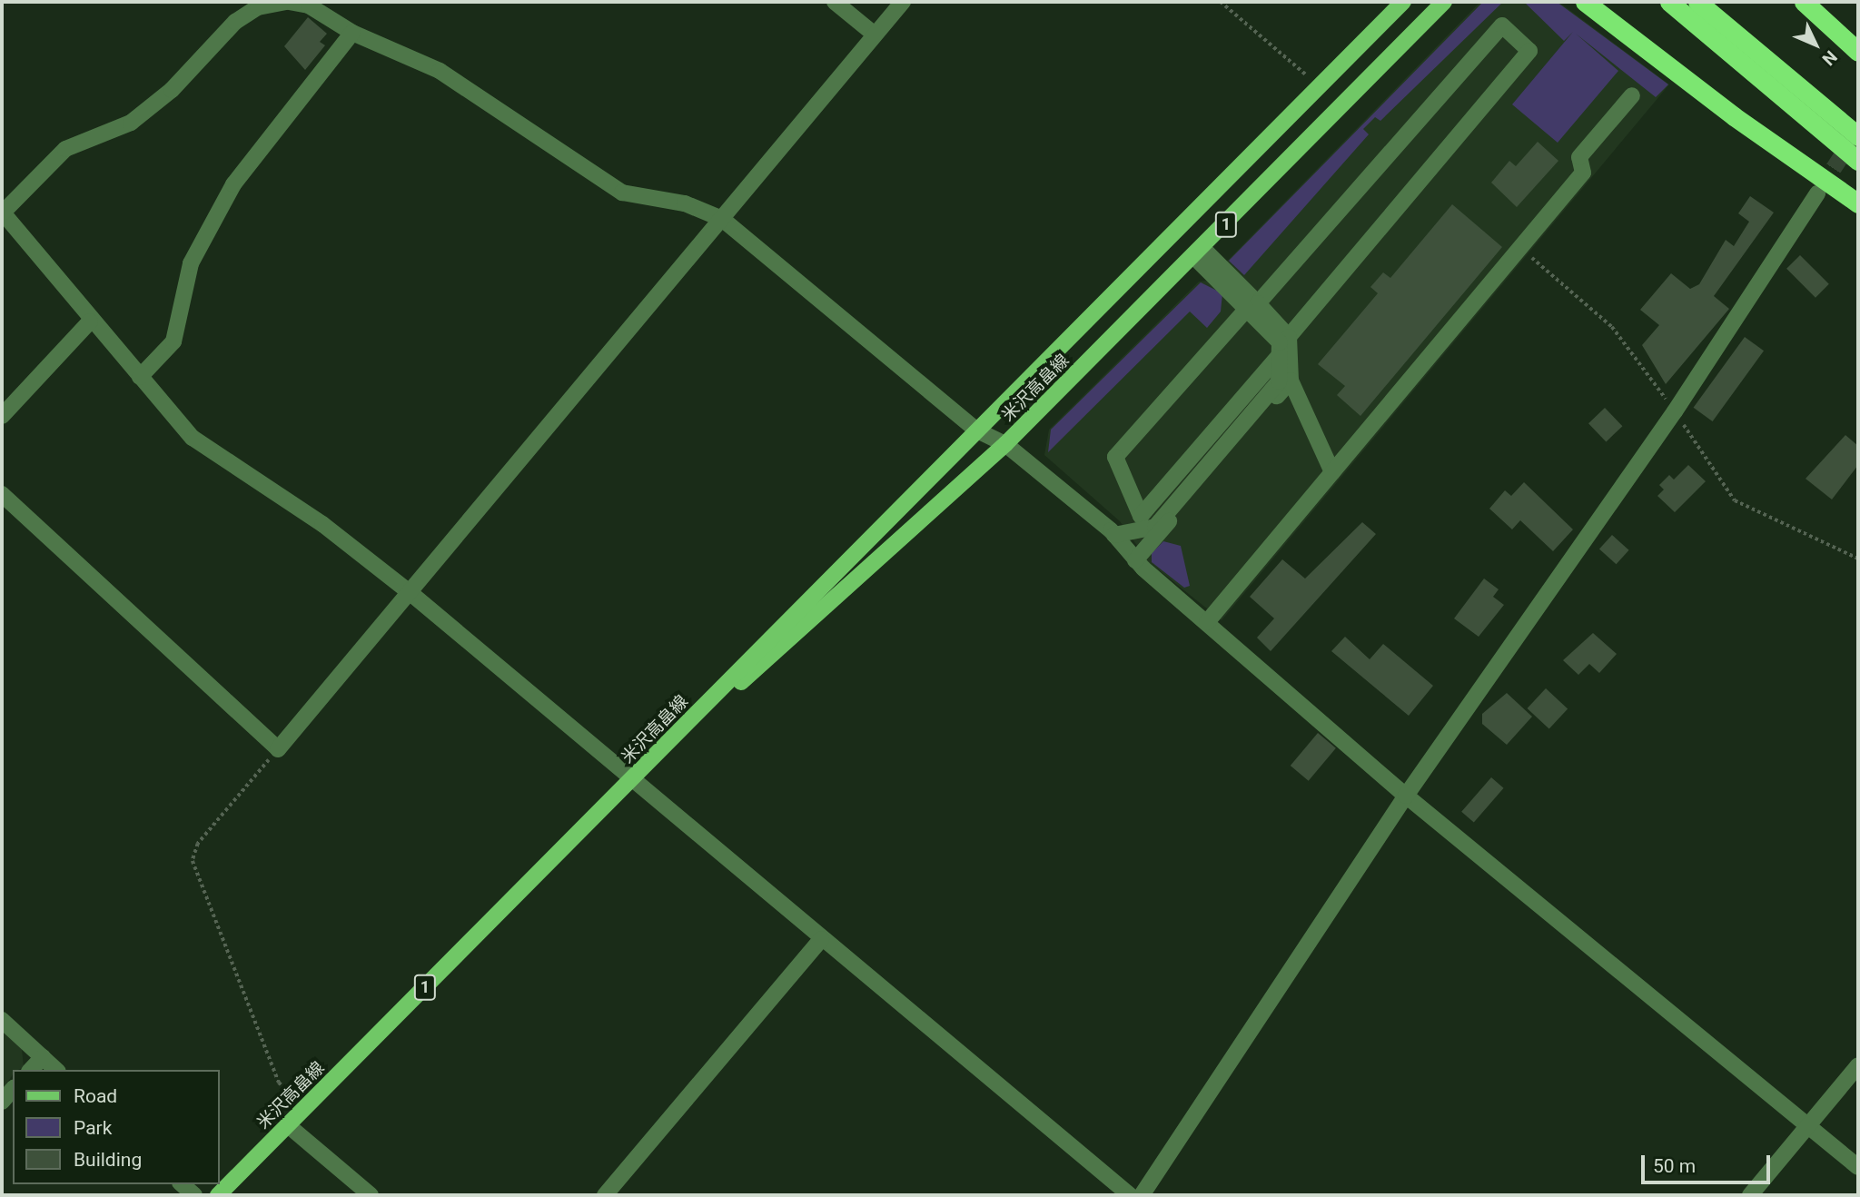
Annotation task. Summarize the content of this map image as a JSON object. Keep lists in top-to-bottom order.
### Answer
{
  "streets": {
    "main road": ["1", "米沢高畠線"]
  },
  "legend": ["Road", "Park", "Building"],
  "scale_bar": "50 m",
  "north": "bottom right"
}
